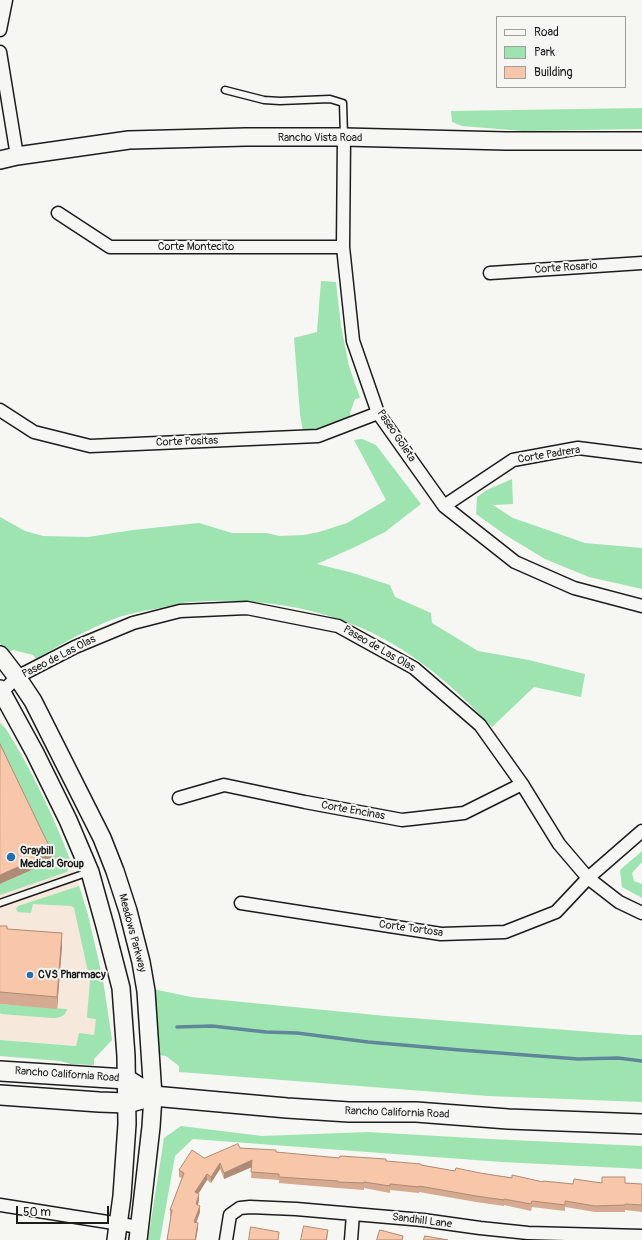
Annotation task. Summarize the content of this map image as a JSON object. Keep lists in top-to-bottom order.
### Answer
{
  "streets": {
    "main road": ["Rancho Vista Road", "Meadows Parkway", "Rancho California Road"],
    "street": [
      "Corte Montecito",
      "Corte Rosario",
      "Paseo Goleta",
      "Corte Positas",
      "Corte Padrera",
      "Paseo de Las Olas",
      "Corte Encinas",
      "Corte Tortosa",
      "Sandhill Lane"
    ]
  },
  "crossings": [
    ["Rancho Vista Road", "Paseo Goleta"],
    ["Corte Montecito", "Paseo Goleta"],
    ["Paseo Goleta", "Corte Positas"],
    ["Paseo Goleta", "Corte Padrera"],
    ["Paseo de Las Olas", "Corte Encinas"],
    ["Paseo de Las Olas", "Corte Tortosa"],
    ["Paseo de Las Olas", "Meadows Parkway"],
    ["Meadows Parkway", "Rancho California Road"]
  ],
  "places": ["Graybill Medical Group", "CVS Pharmacy"],
  "legend": ["Road", "Park", "Building"],
  "scale_bar": "50 m"
}
